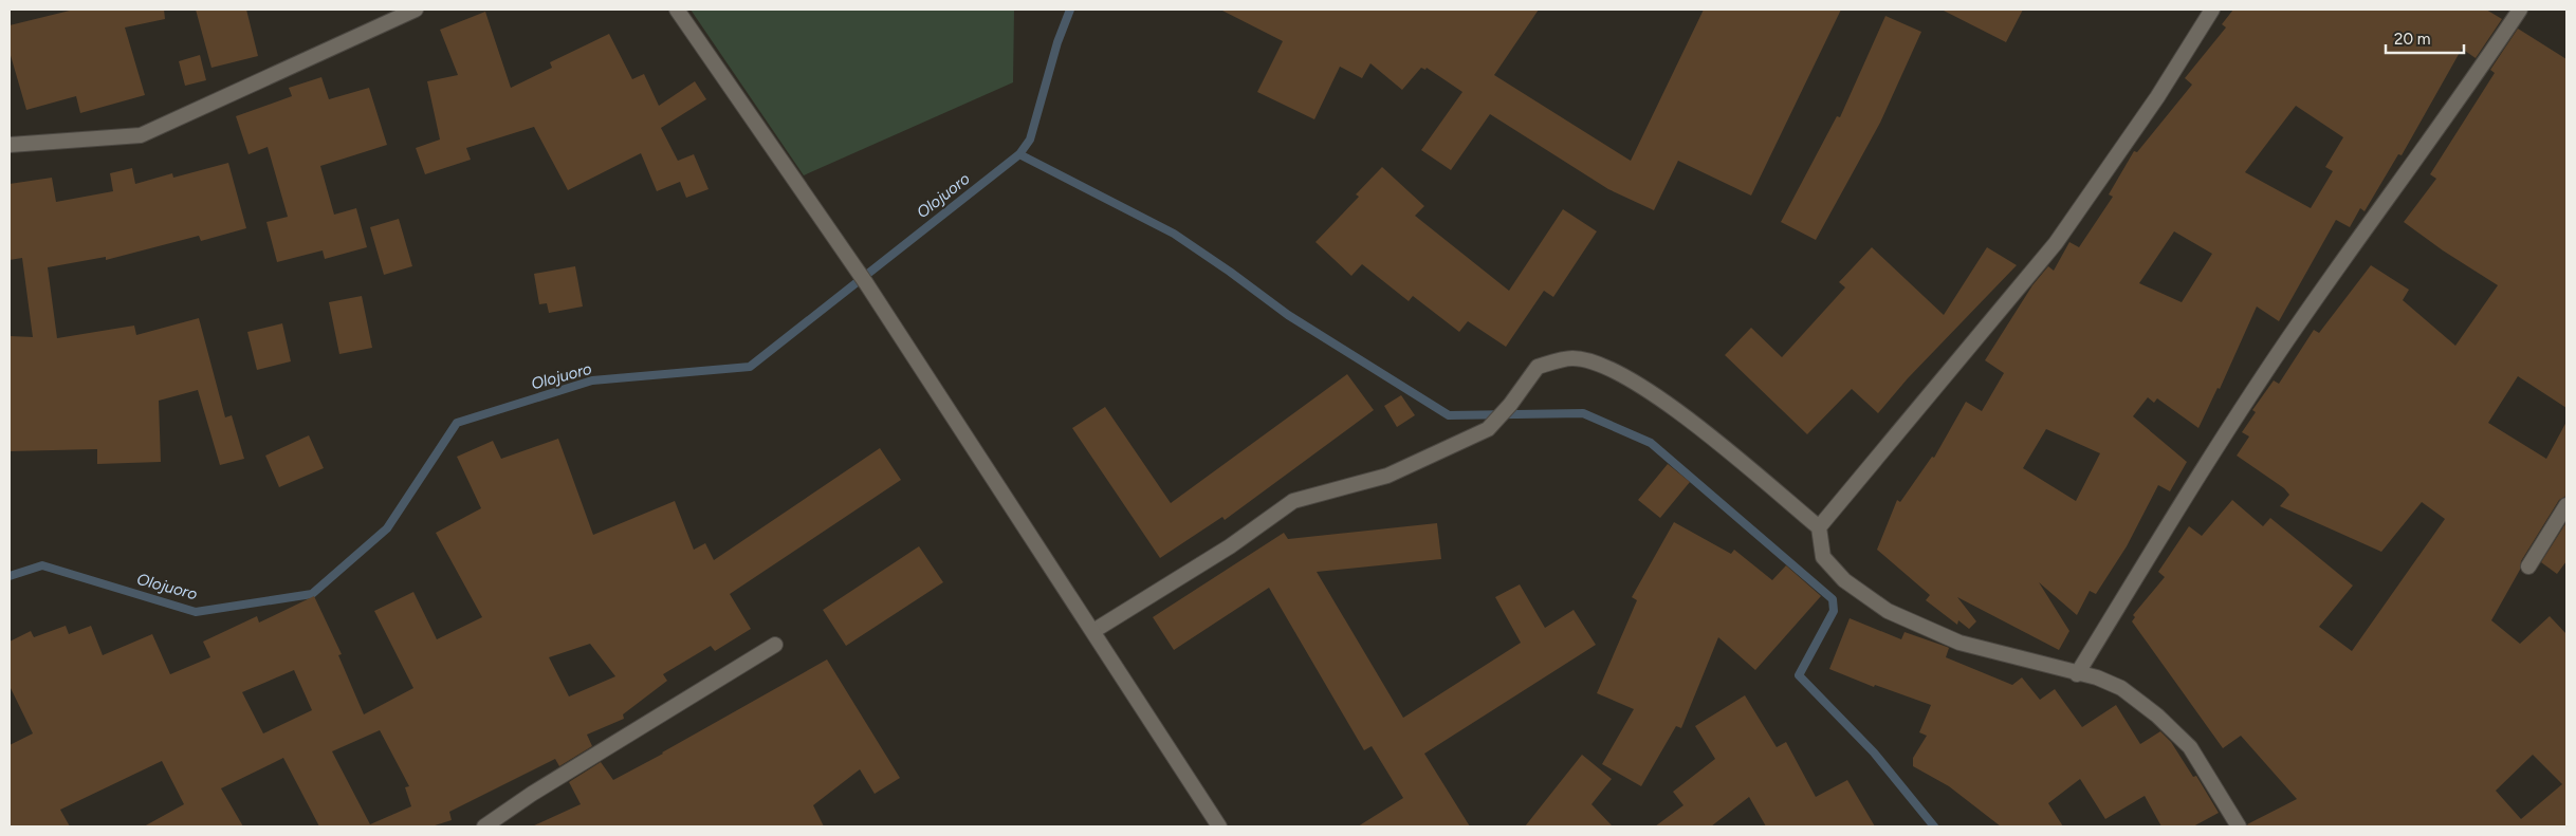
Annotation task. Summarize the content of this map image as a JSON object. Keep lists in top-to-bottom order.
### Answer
{
  "water": ["Olojuoro"],
  "scale_bar": "20 m"
}
